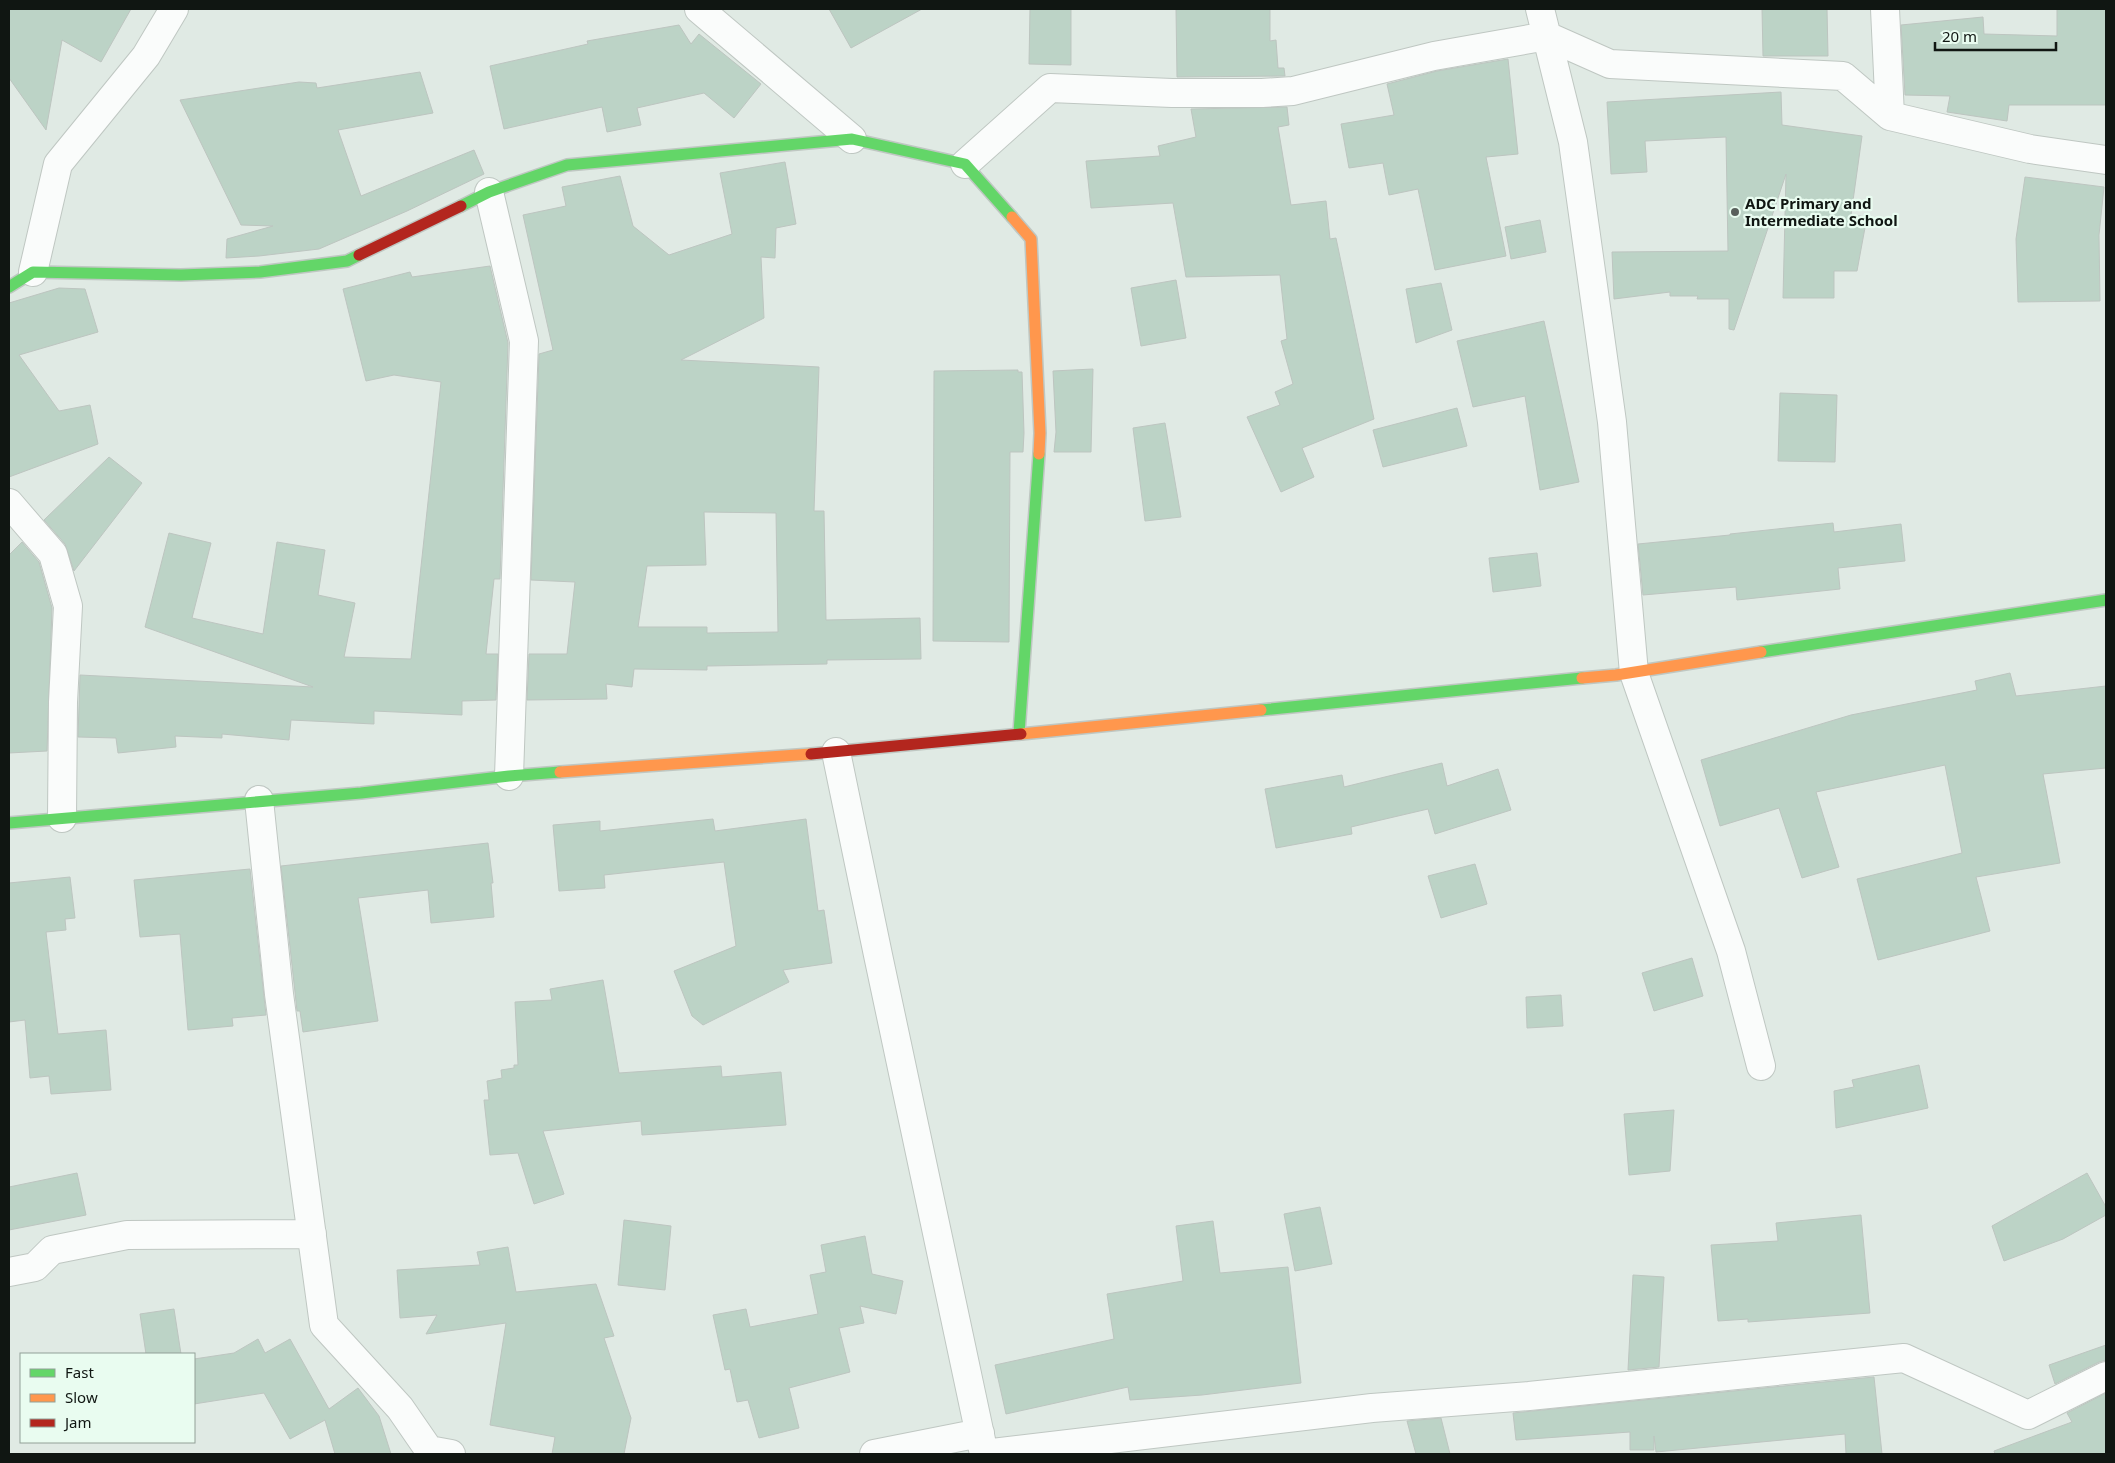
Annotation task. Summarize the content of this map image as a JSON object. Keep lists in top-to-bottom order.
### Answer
{
  "places": ["ADC Primary and Intermediate School"],
  "legend": ["Fast", "Slow", "Jam"],
  "scale_bar": "20 m"
}
